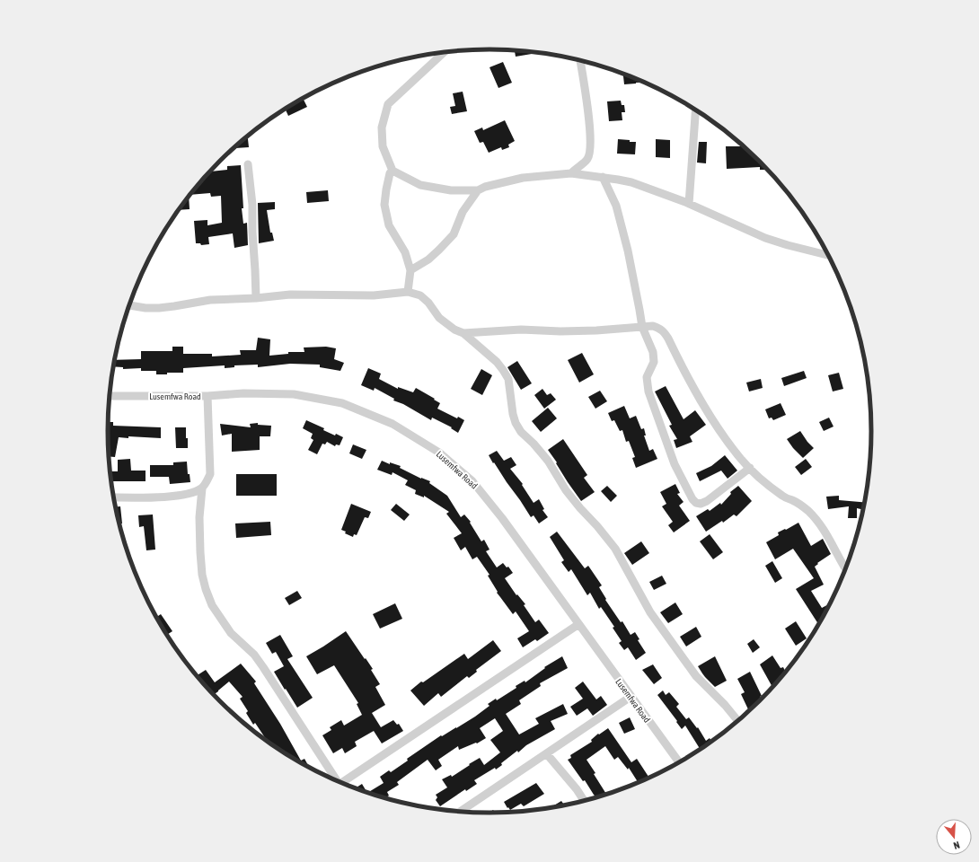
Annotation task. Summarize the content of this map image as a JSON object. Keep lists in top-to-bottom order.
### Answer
{
  "streets": {
    "street": ["Lusemfwa Road"]
  },
  "north": "bottom"
}
